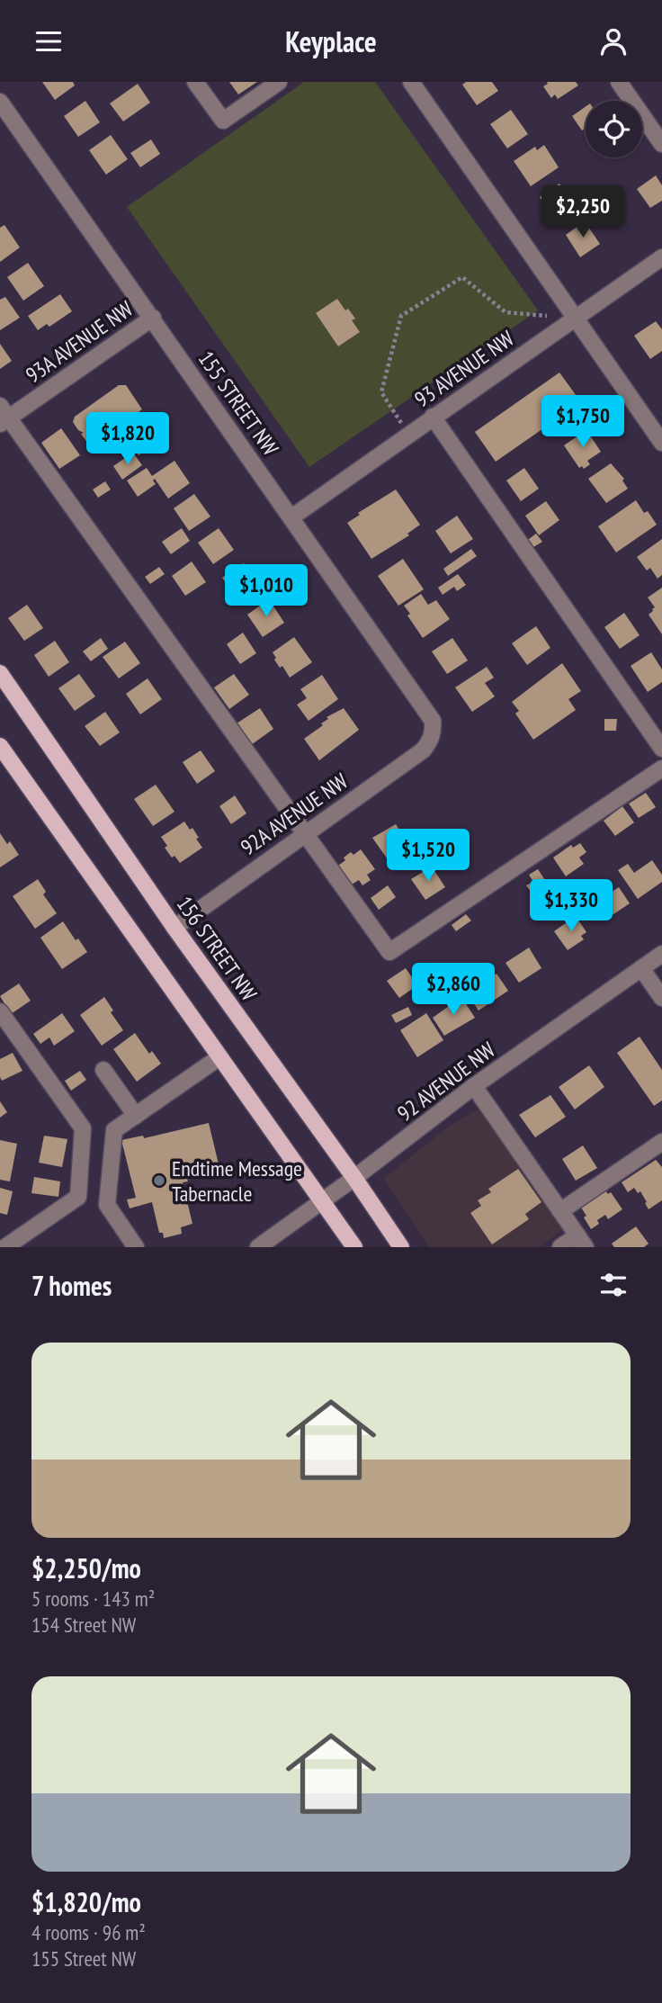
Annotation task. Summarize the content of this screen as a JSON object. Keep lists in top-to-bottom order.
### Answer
{
  "streets": {
    "main road": ["156 STREET NW"],
    "street": [
      "93A AVENUE NW",
      "93 AVENUE NW",
      "155 STREET NW",
      "92A AVENUE NW",
      "92 AVENUE NW"
    ]
  },
  "crossings": [
    ["93A AVENUE NW", "155 STREET NW"],
    ["93 AVENUE NW", "155 STREET NW"],
    ["155 STREET NW", "92A AVENUE NW"],
    ["92A AVENUE NW", "156 STREET NW"],
    ["156 STREET NW", "92 AVENUE NW"]
  ],
  "places": ["Endtime Message Tabernacle"],
  "page": {
    "header": "Keyplace",
    "price": [
      "$2,250",
      "$1,750",
      "$1,820",
      "$1,010",
      "$1,520",
      "$1,330",
      "$2,860"
    ],
    "heading": "7 homes",
    "list": [
      {
        "name": "$2,250/mo",
        "note": "5 rooms · 143 m² · 154 Street NW"
      },
      {
        "name": "$1,820/mo",
        "note": "4 rooms · 96 m² · 155 Street NW"
      }
    ]
  }
}
